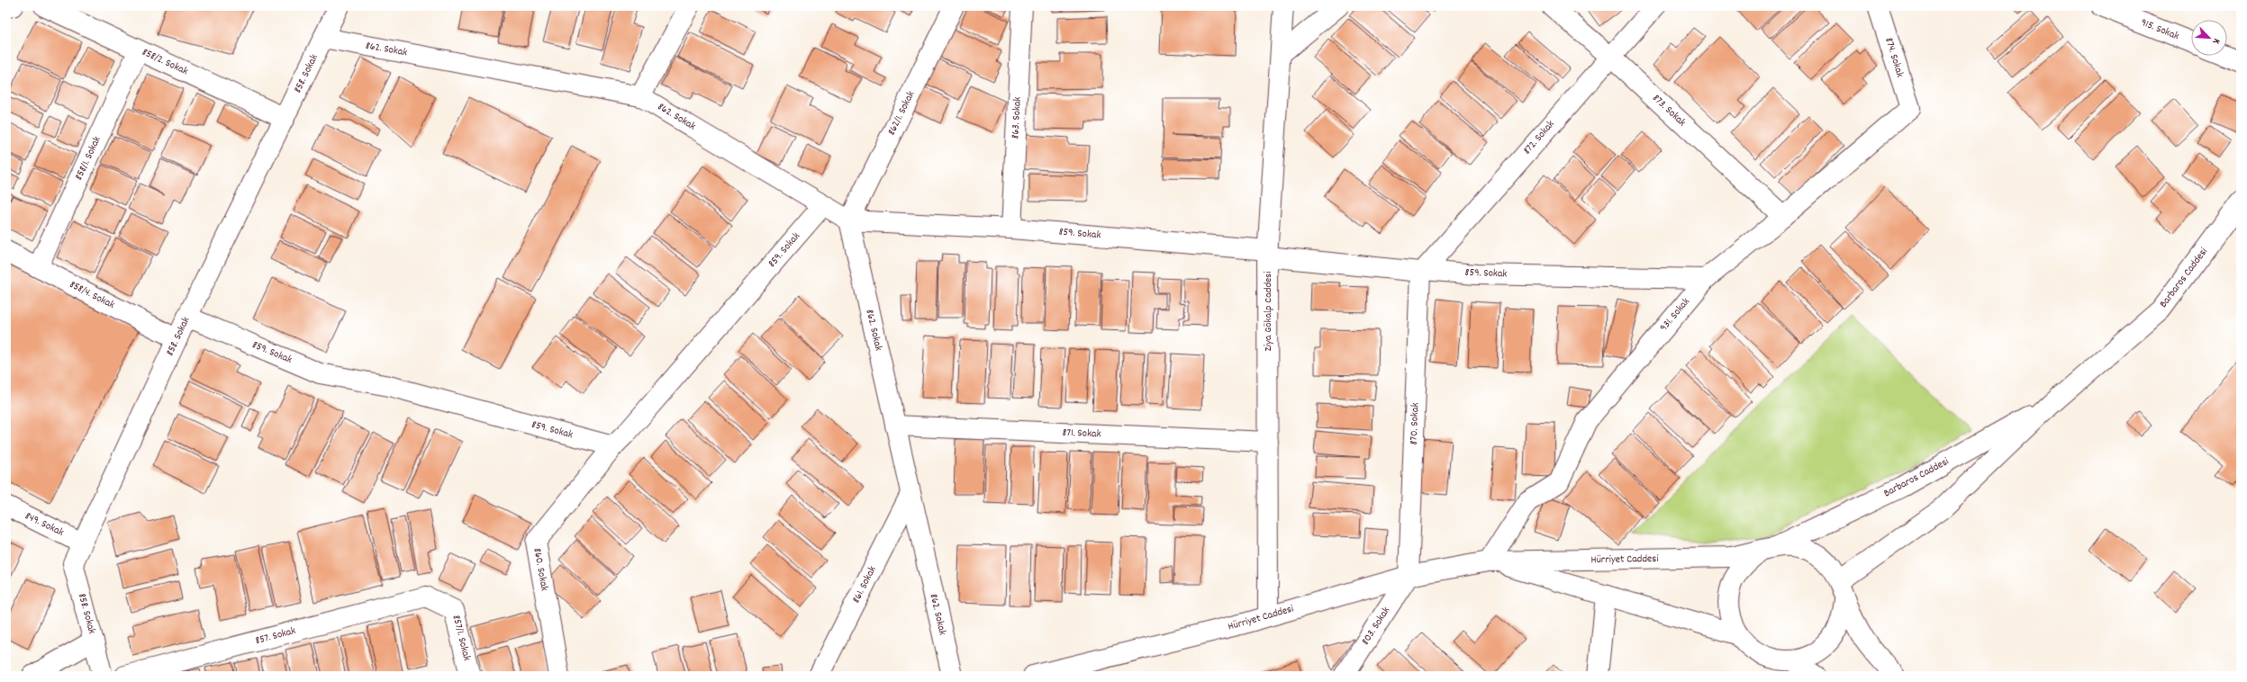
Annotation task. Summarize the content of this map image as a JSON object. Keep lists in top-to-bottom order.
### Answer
{
  "streets": {
    "street": [
      "915. Sokak",
      "862. Sokak",
      "874. Sokak",
      "858/2. Sokak",
      "858. Sokak",
      "873. Sokak",
      "862/1. Sokak",
      "863. Sokak",
      "872. Sokak",
      "858/1. Sokak",
      "859. Sokak",
      "Barbaros Caddesi",
      "858/4. Sokak",
      "Ziya Gökalp Caddesi",
      "931. Sokak",
      "870. Sokak",
      "871. Sokak",
      "849. Sokak",
      "Hürriyet Caddesi",
      "860. Sokak",
      "861. Sokak",
      "803. Sokak",
      "857. Sokak",
      "857/1. Sokak"
    ]
  },
  "crossings": [
    ["862. Sokak", "858. Sokak"],
    ["862. Sokak", "862/1. Sokak"],
    ["862. Sokak", "859. Sokak"],
    ["862. Sokak", "871. Sokak"],
    ["862. Sokak", "861. Sokak"],
    ["874. Sokak", "931. Sokak"],
    ["858/2. Sokak", "858. Sokak"],
    ["858/2. Sokak", "858/1. Sokak"],
    ["858. Sokak", "859. Sokak"],
    ["858. Sokak", "858/4. Sokak"],
    ["858. Sokak", "849. Sokak"],
    ["873. Sokak", "872. Sokak"],
    ["873. Sokak", "931. Sokak"],
    ["862/1. Sokak", "859. Sokak"],
    ["863. Sokak", "859. Sokak"],
    ["872. Sokak", "859. Sokak"],
    ["872. Sokak", "870. Sokak"],
    ["858/1. Sokak", "858/4. Sokak"],
    ["859. Sokak", "Ziya Gökalp Caddesi"],
    ["859. Sokak", "931. Sokak"],
    ["859. Sokak", "870. Sokak"],
    ["859. Sokak", "860. Sokak"],
    ["Barbaros Caddesi", "Hürriyet Caddesi"],
    ["Ziya Gökalp Caddesi", "871. Sokak"],
    ["Ziya Gökalp Caddesi", "Hürriyet Caddesi"],
    ["931. Sokak", "Hürriyet Caddesi"],
    ["870. Sokak", "Hürriyet Caddesi"],
    ["870. Sokak", "803. Sokak"],
    ["Hürriyet Caddesi", "803. Sokak"],
    ["857. Sokak", "857/1. Sokak"]
  ],
  "north": "bottom right"
}
